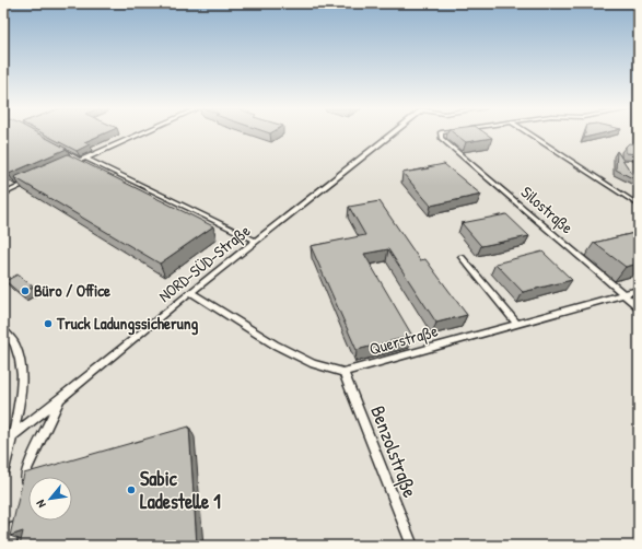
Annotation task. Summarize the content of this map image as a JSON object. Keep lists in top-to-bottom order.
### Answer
{
  "streets": {
    "lane": [
      "Silostraße",
      "NORD-SÜD-Straße",
      "Querstraße",
      "Benzolstraße"
    ]
  },
  "crossings": [
    ["Silostraße", "Querstraße"],
    ["Querstraße", "Benzolstraße"]
  ],
  "places": ["Büro / Office", "Truck Ladungssicherung", "Sabic Ladestelle 1"],
  "north": "bottom left"
}
